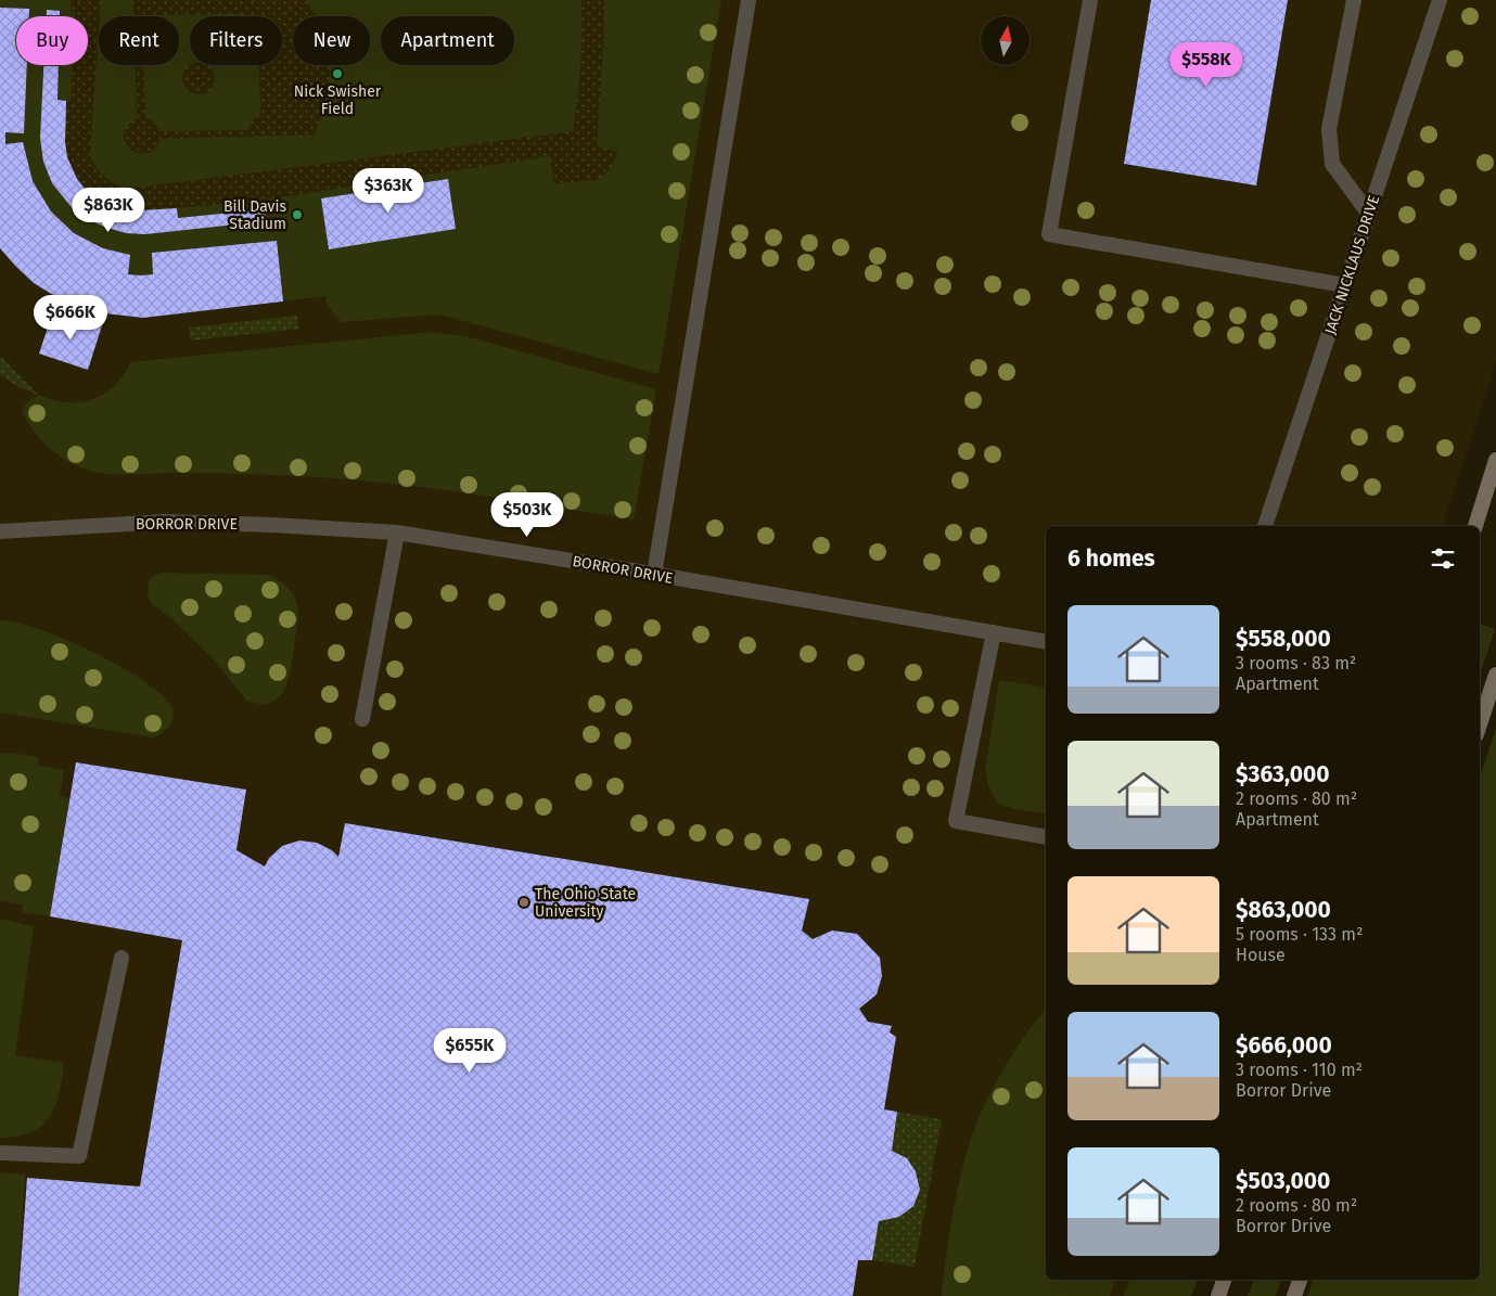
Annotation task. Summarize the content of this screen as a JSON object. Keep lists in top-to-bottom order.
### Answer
{
  "streets": {
    "street": ["JACK NICKLAUS DRIVE", "BORROR DRIVE"]
  },
  "places": ["Nick Swisher Field", "Bill Davis Stadium", "The Ohio State University"],
  "north": "top",
  "page": {
    "chip": [
      "Buy",
      "Rent",
      "Filters",
      "New",
      "Apartment"
    ],
    "price": [
      "$558K",
      "$363K",
      "$863K",
      "$666K",
      "$503K",
      "$655K"
    ],
    "heading": "6 homes",
    "list": [
      {
        "name": "$558,000",
        "note": "3 rooms · 83 m² · Apartment"
      },
      {
        "name": "$363,000",
        "note": "2 rooms · 80 m² · Apartment"
      },
      {
        "name": "$863,000",
        "note": "5 rooms · 133 m² · House"
      },
      {
        "name": "$666,000",
        "note": "3 rooms · 110 m² · Borror Drive"
      },
      {
        "name": "$503,000",
        "note": "2 rooms · 80 m² · Borror Drive"
      }
    ]
  }
}
